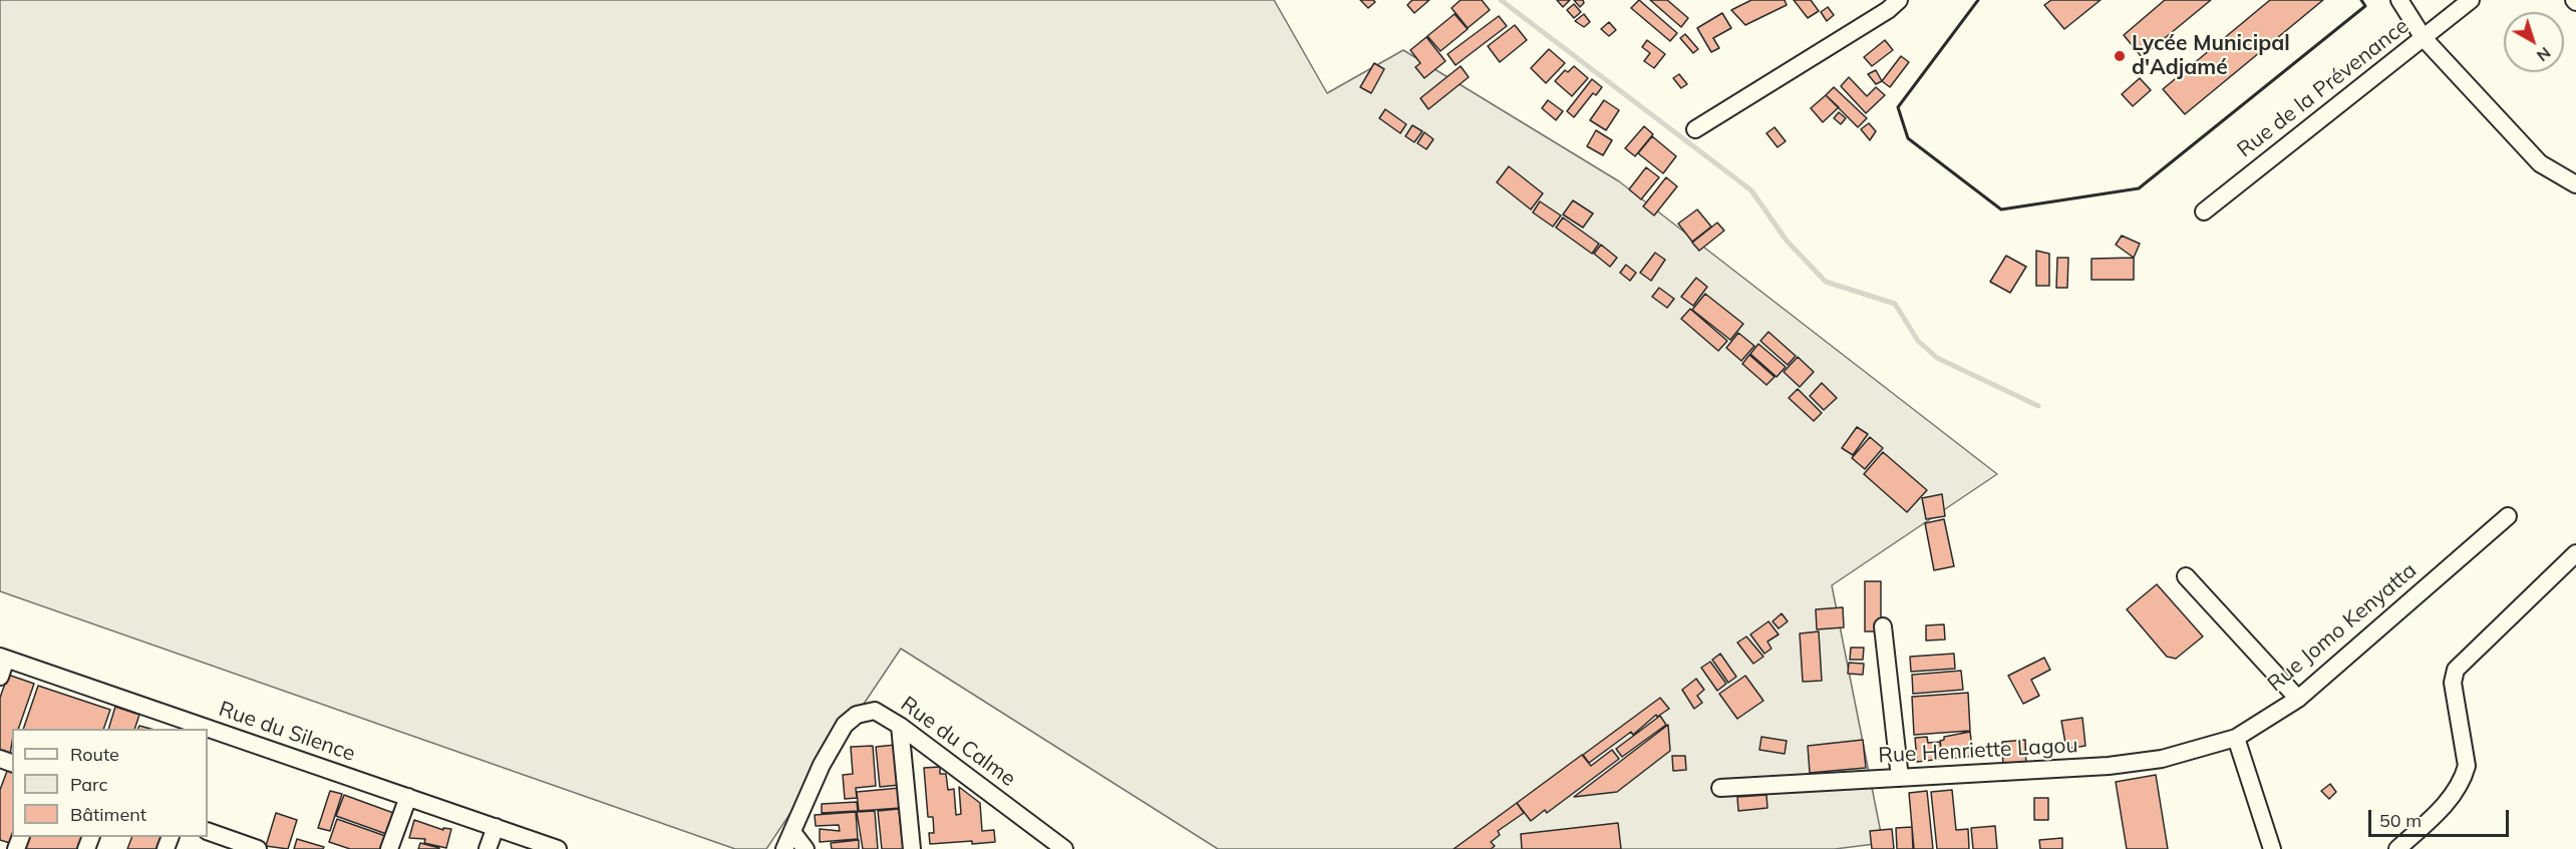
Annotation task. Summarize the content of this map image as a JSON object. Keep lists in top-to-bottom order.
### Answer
{
  "streets": {
    "street": [
      "Rue de la Prévenance",
      "Rue Jomo Kenyatta",
      "Rue du Silence",
      "Rue du Calme",
      "Rue Henriette Lagou"
    ]
  },
  "crossings": [
    ["Rue Jomo Kenyatta", "Rue Henriette Lagou"]
  ],
  "places": ["Lycée Municipal d'Adjamé"],
  "legend": ["Route", "Parc", "Bâtiment"],
  "scale_bar": "50 m",
  "north": "bottom right"
}
